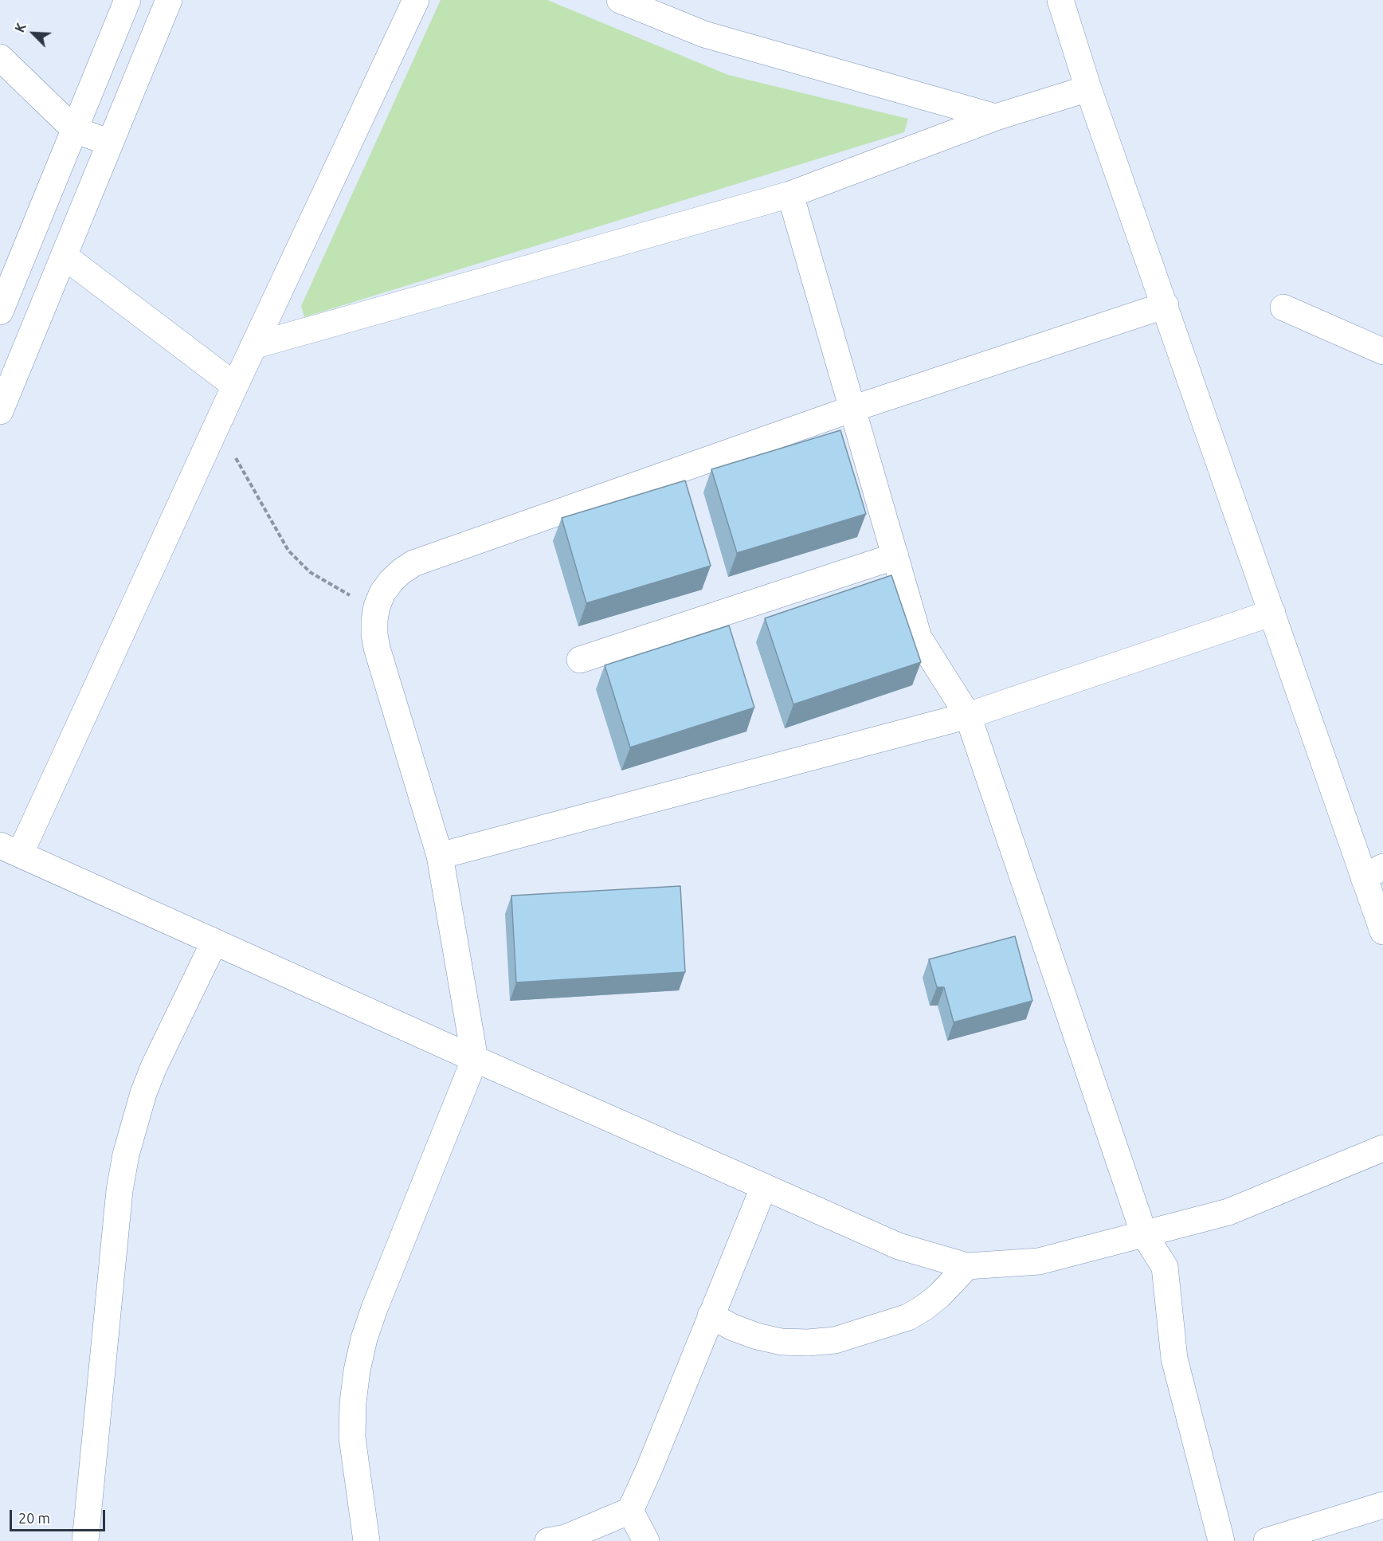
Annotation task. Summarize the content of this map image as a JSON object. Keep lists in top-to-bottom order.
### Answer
{
  "scale_bar": "20 m",
  "north": "top left"
}
